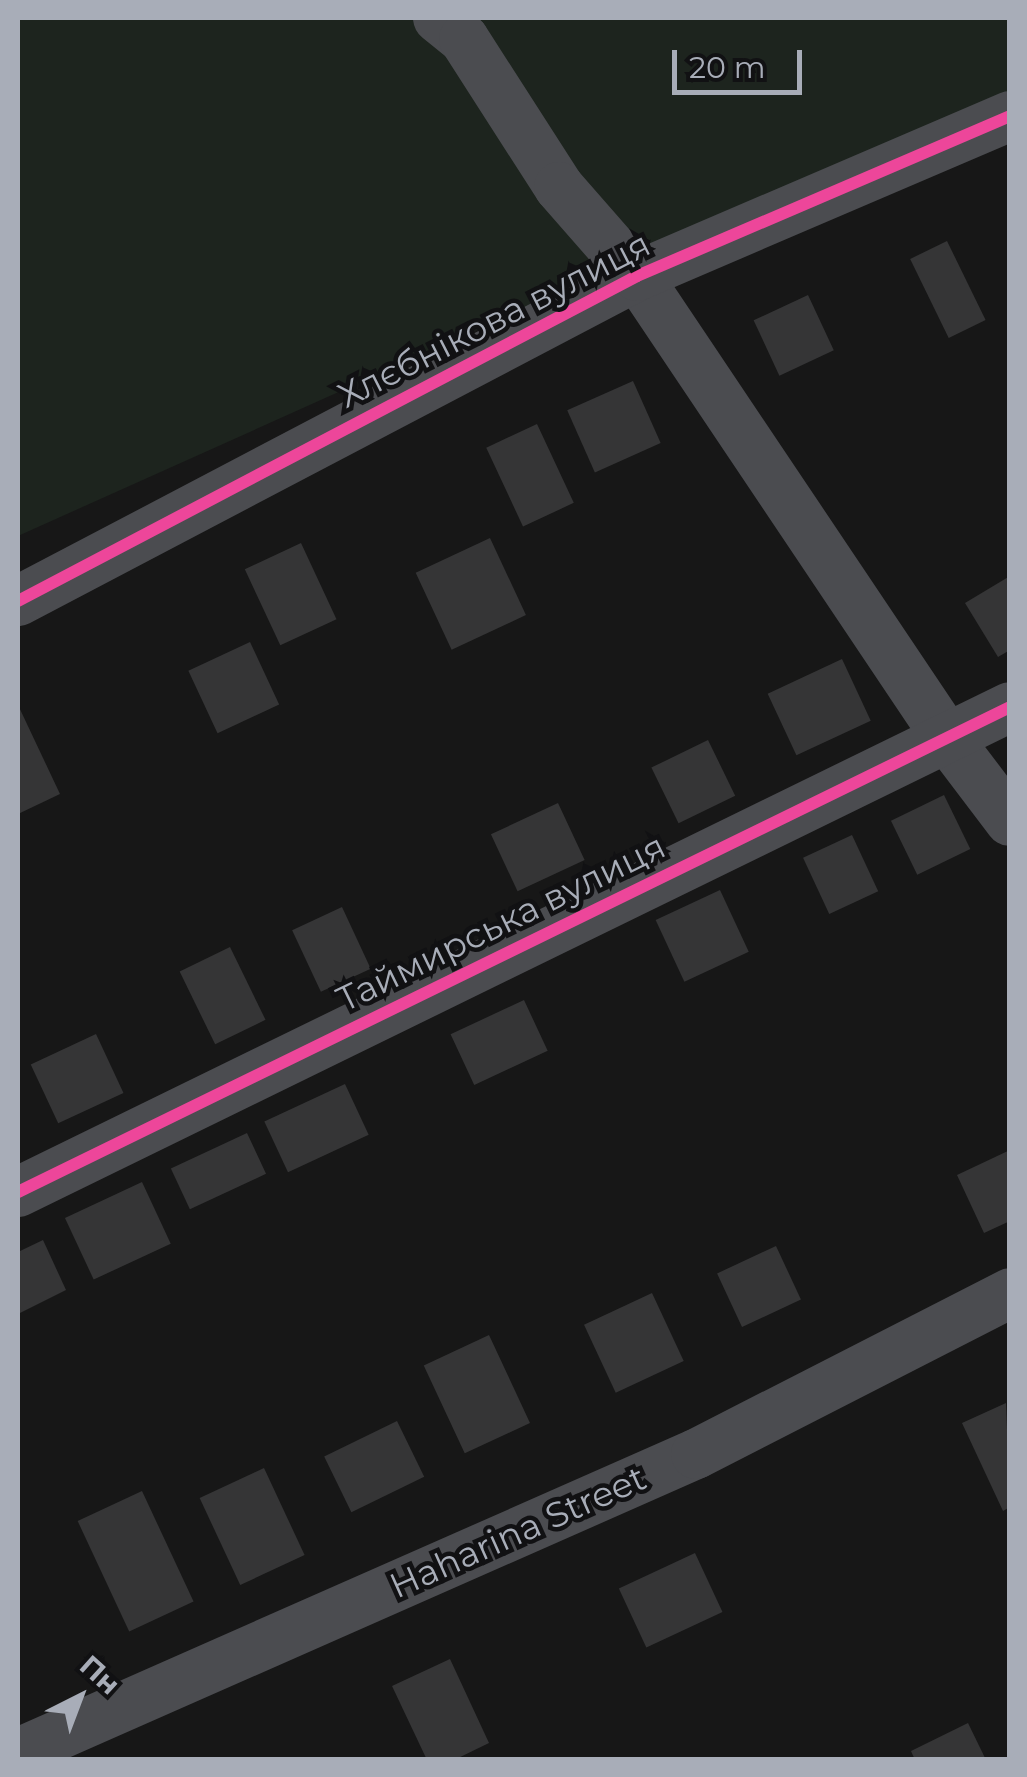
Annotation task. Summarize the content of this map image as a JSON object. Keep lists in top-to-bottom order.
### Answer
{
  "streets": {
    "street": ["Хлєбнікова вулиця", "Таймирська вулиця", "Haharina Street"]
  },
  "scale_bar": "20 m",
  "north": "top right"
}
